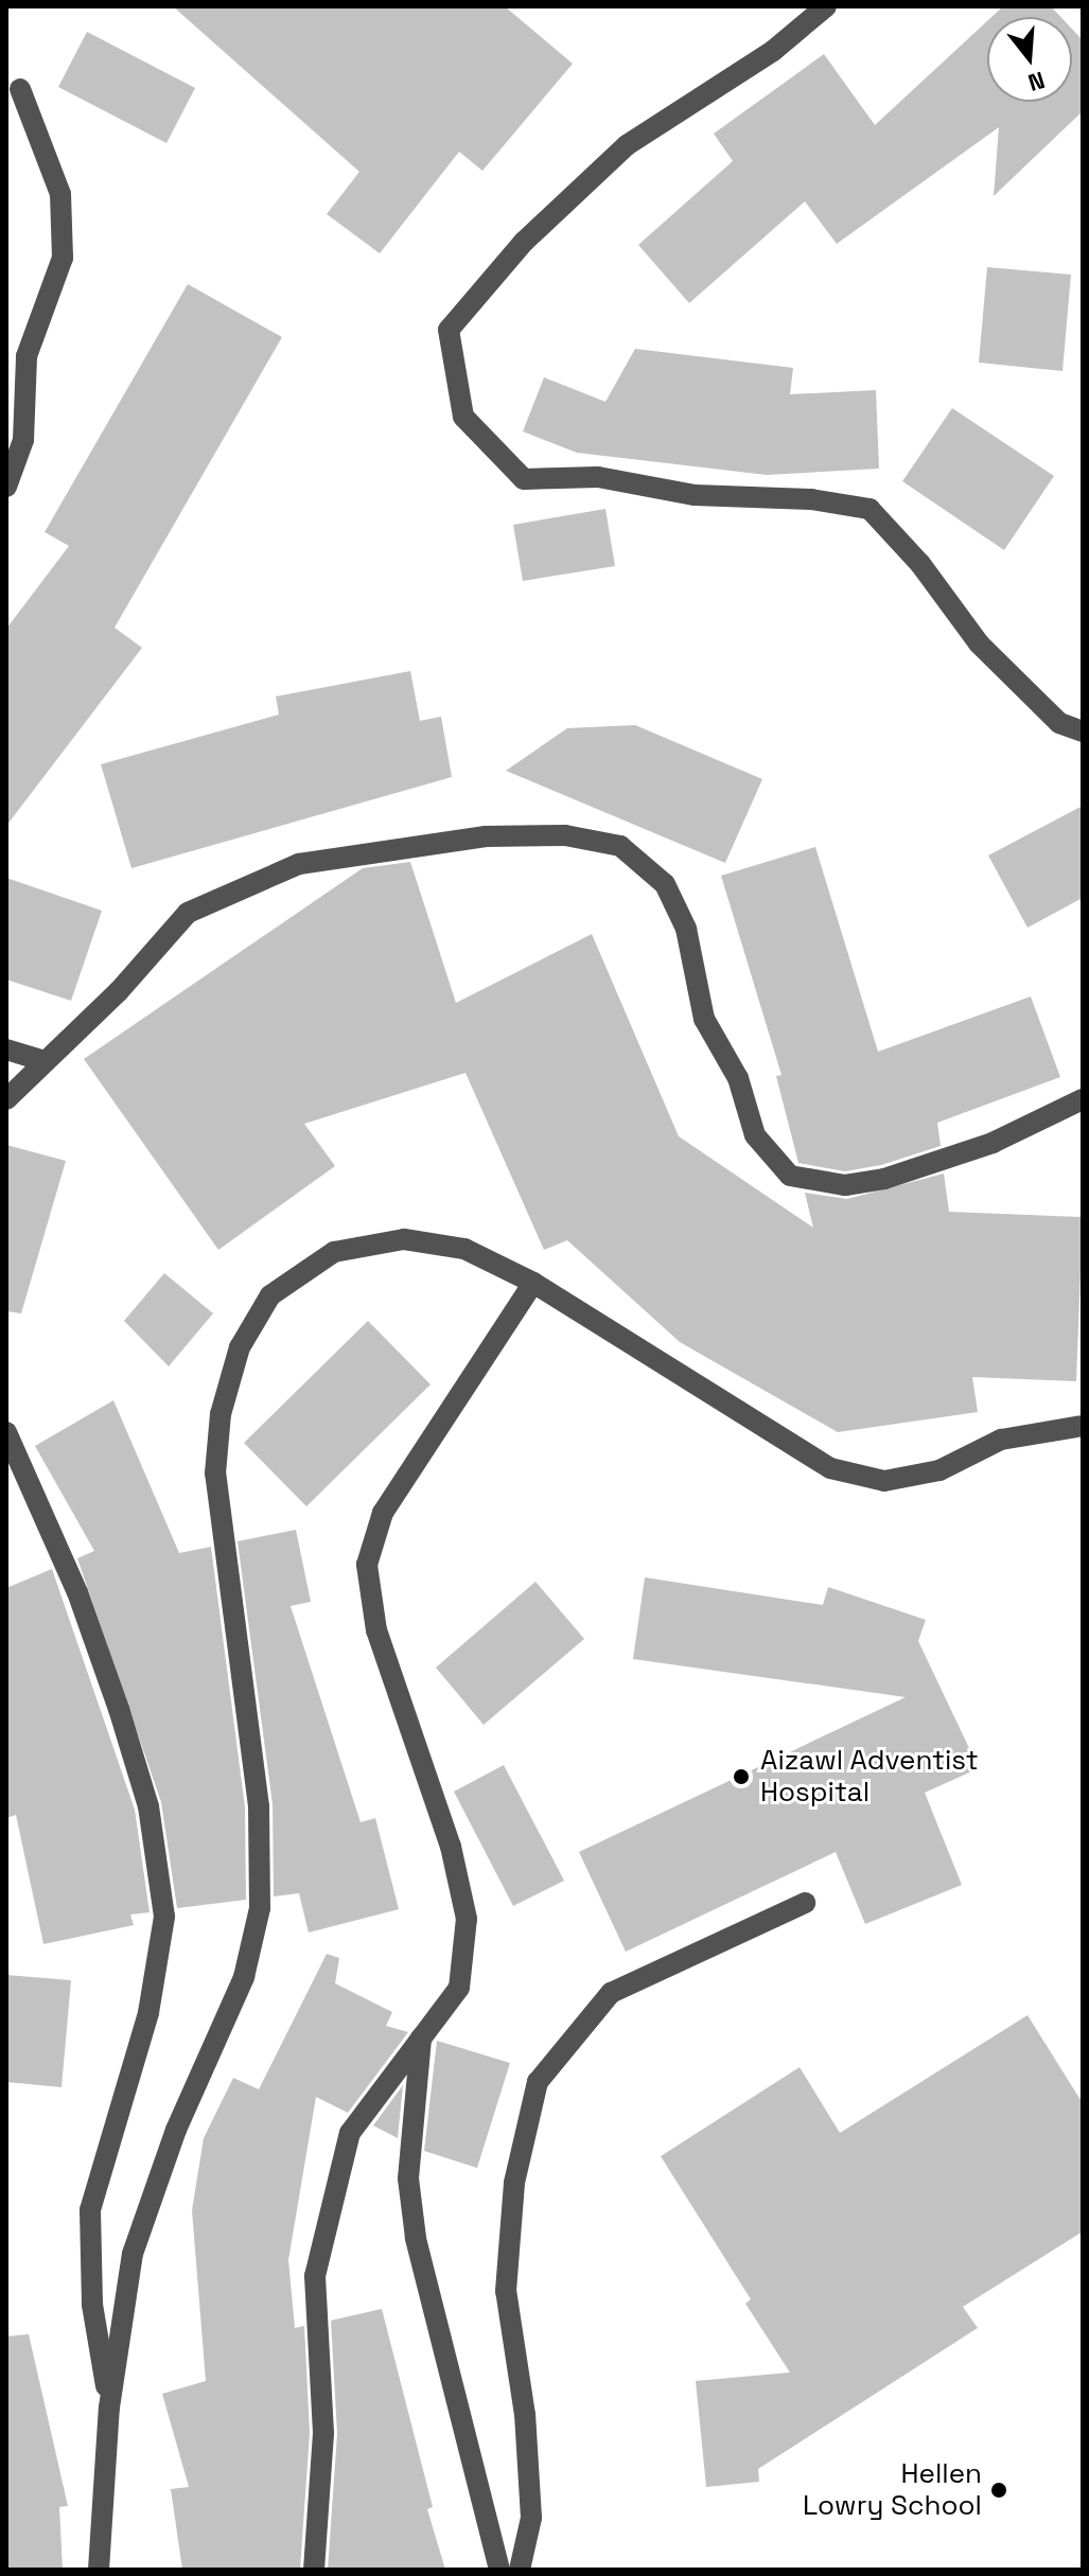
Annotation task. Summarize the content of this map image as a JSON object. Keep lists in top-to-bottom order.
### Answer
{
  "places": ["Aizawl Adventist Hospital", "Hellen Lowry School"],
  "north": "bottom"
}
